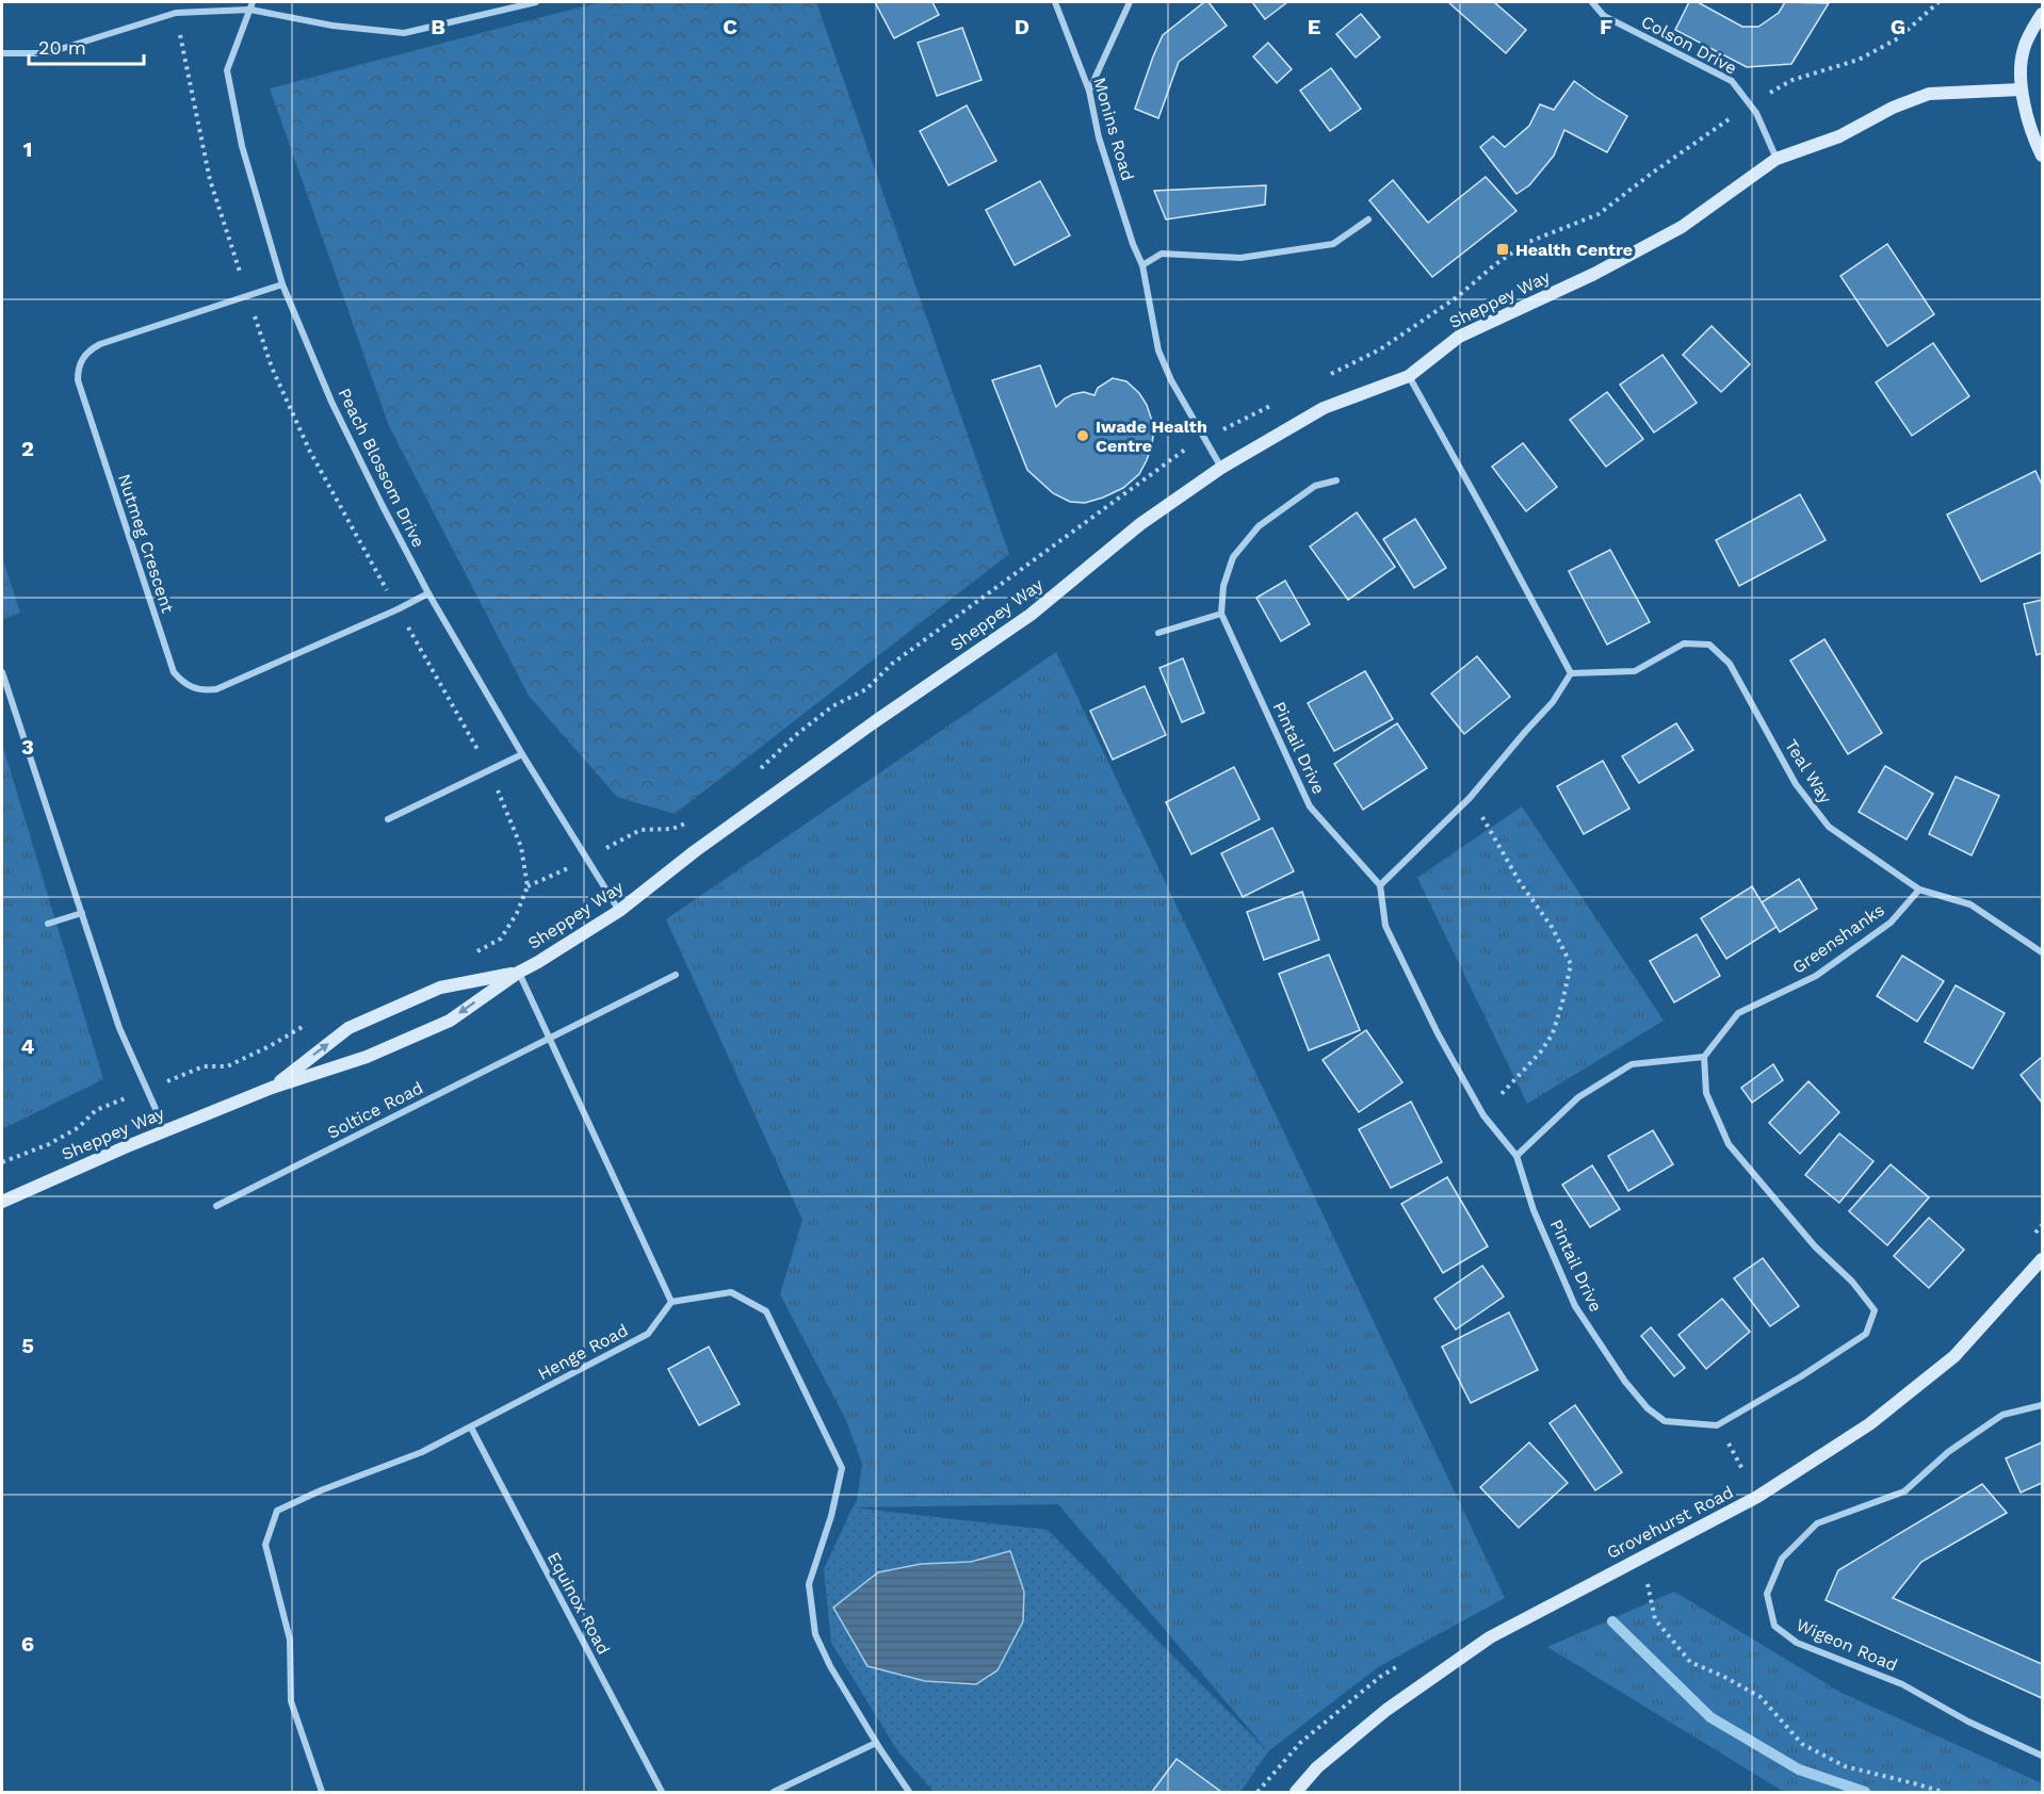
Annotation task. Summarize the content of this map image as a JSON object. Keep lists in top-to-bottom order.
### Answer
{
  "streets": {
    "street": [
      "Colson Drive",
      "Monins Road",
      "Sheppey Way",
      "Peach Blossom Drive",
      "Nutmeg Crescent",
      "Pintail Drive",
      "Teal Way",
      "Greenshanks",
      "Soltice Road",
      "Henge Road",
      "Grovehurst Road",
      "Equinox Road",
      "Wigeon Road"
    ]
  },
  "crossings": [
    ["Colson Drive", "Sheppey Way"],
    ["Monins Road", "Sheppey Way"],
    ["Sheppey Way", "Peach Blossom Drive"],
    ["Peach Blossom Drive", "Nutmeg Crescent"],
    ["Teal Way", "Greenshanks"],
    ["Henge Road", "Equinox Road"]
  ],
  "places": {
    "transit": ["Health Centre"],
    "other": ["Iwade Health Centre"]
  },
  "scale_bar": "20 m",
  "grid": {
    "columns": [
      "B",
      "C",
      "D",
      "E",
      "F",
      "G"
    ],
    "rows": [
      "1",
      "2",
      "3",
      "4",
      "5",
      "6"
    ]
  }
}
